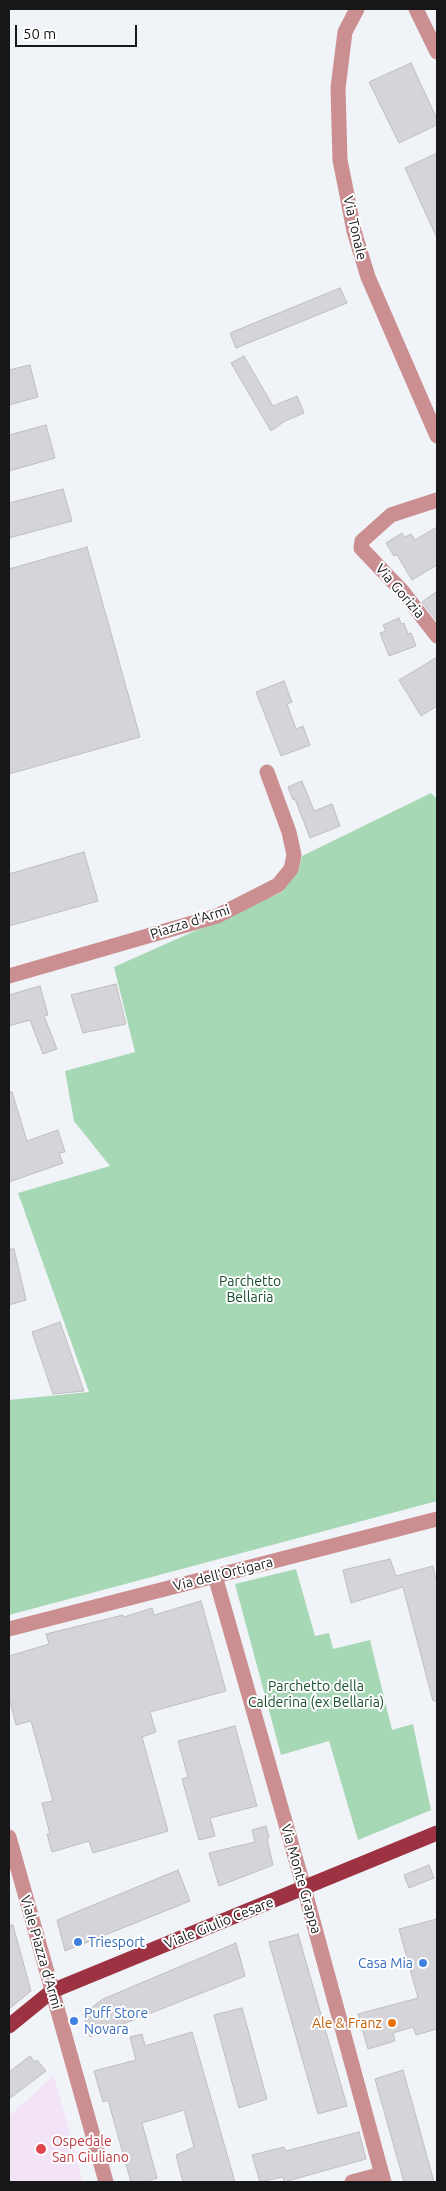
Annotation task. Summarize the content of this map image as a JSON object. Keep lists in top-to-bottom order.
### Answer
{
  "streets": {
    "main road": ["Viale Giulio Cesare"],
    "street": [
      "Via Tonale",
      "Via Gorizia",
      "Piazza d'Armi",
      "Via dell'Ortigara",
      "Via Monte Grappa",
      "Viale Piazza d'Armi"
    ]
  },
  "crossings": [
    ["Via dell'Ortigara", "Via Monte Grappa"],
    ["Via Monte Grappa", "Viale Giulio Cesare"],
    ["Viale Giulio Cesare", "Viale Piazza d'Armi"]
  ],
  "parks": ["Parchetto Bellaria", "Parchetto della Calderina (ex Bellaria)"],
  "places": [
    "Triesport",
    "Casa Mia",
    "Puff Store Novara",
    "Ale & Franz",
    "Ospedale San Giuliano"
  ],
  "scale_bar": "50 m"
}
